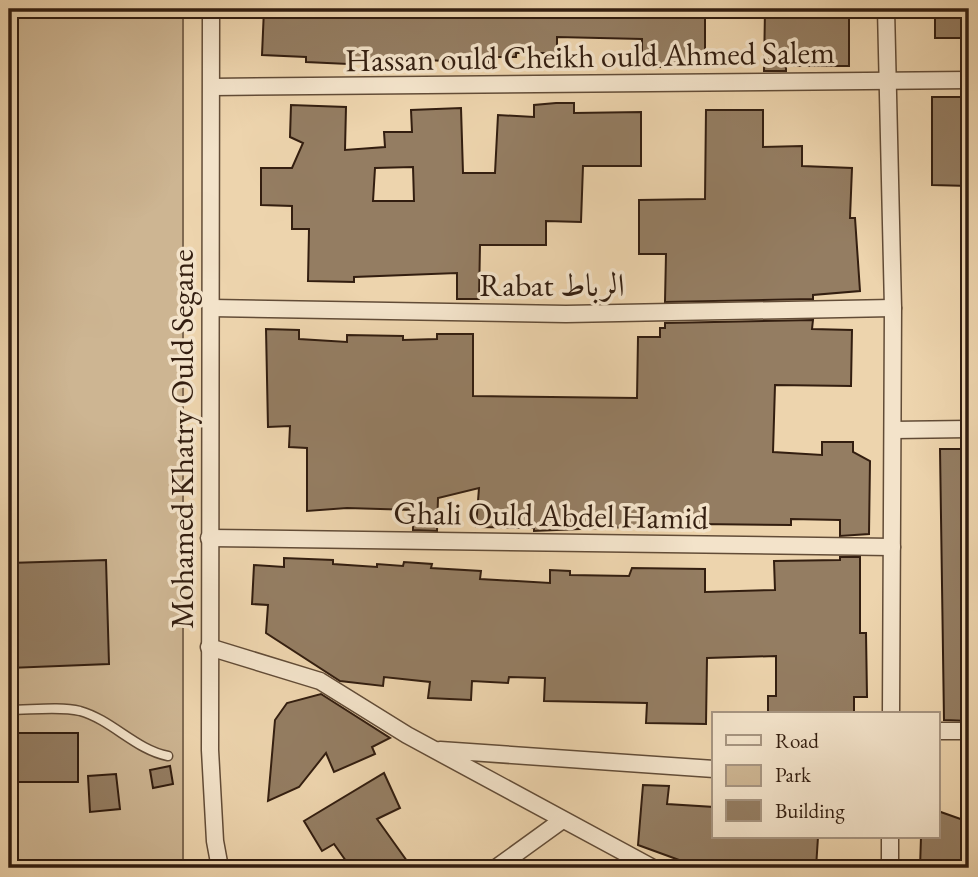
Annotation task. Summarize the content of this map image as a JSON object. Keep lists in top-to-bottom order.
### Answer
{
  "streets": {
    "street": [
      "Hassan ould Cheikh ould Ahmed Salem",
      "Rabat الرباط",
      "Mohamed Khatry Ould Segane",
      "Ghali Ould Abdel Hamid"
    ]
  },
  "crossings": [
    ["Hassan ould Cheikh ould Ahmed Salem", "Mohamed Khatry Ould Segane"],
    ["Rabat الرباط", "Mohamed Khatry Ould Segane"],
    ["Mohamed Khatry Ould Segane", "Ghali Ould Abdel Hamid"]
  ],
  "legend": ["Road", "Park", "Building"]
}
